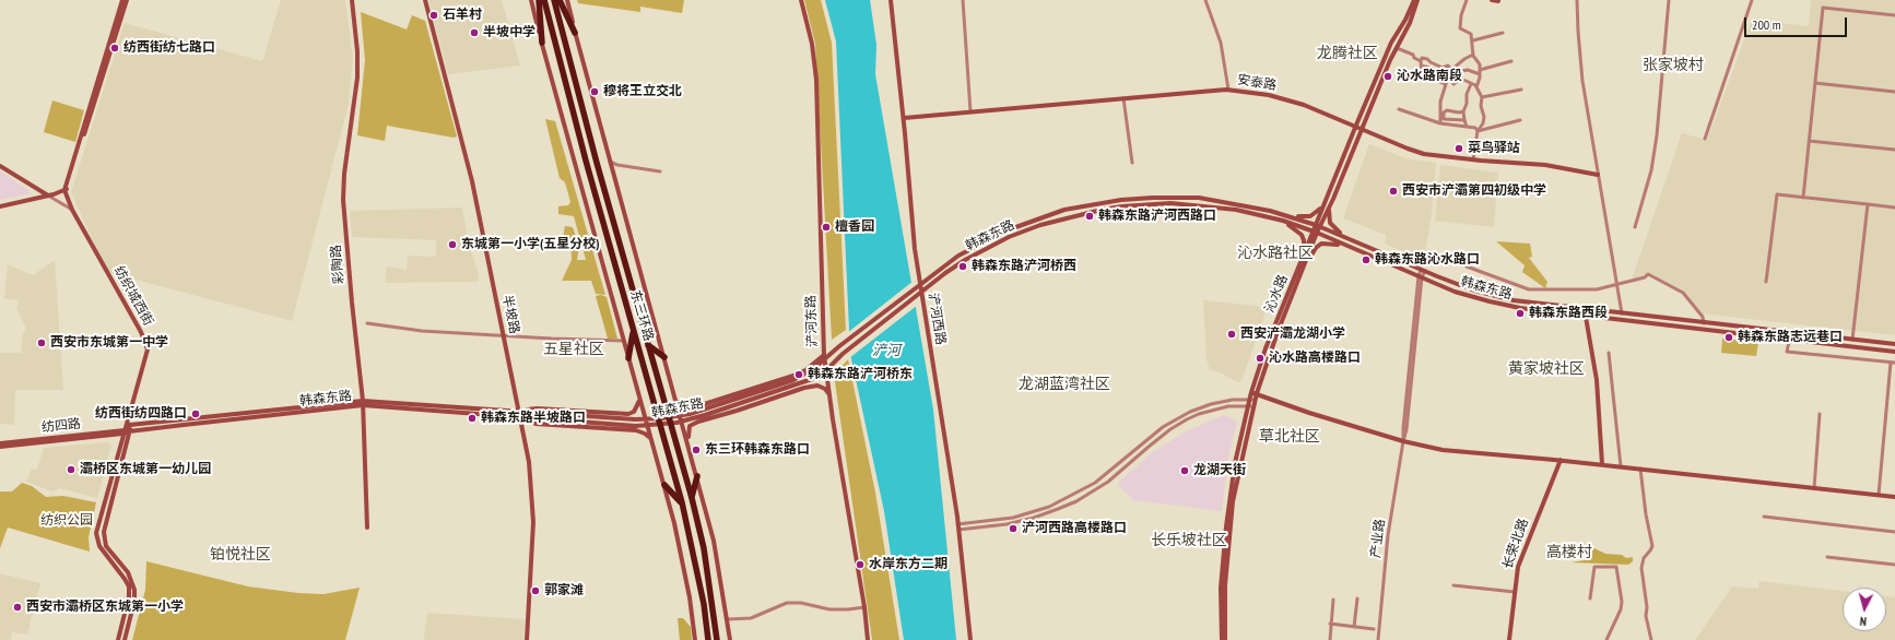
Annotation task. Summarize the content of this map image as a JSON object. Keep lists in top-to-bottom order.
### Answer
{
  "streets": {
    "highway": ["东三环路"],
    "main road": [
      "安泰路",
      "韩森东路",
      "彩陶路",
      "沁水路",
      "纺织城西街",
      "半坡路",
      "浐河西路",
      "浐河东路",
      "纺四路",
      "长荣北路"
    ],
    "street": ["产业路"]
  },
  "crossings": [
    ["安泰路", "沁水路"],
    ["安泰路", "浐河西路"],
    ["韩森东路", "彩陶路"],
    ["韩森东路", "沁水路"],
    ["韩森东路", "纺织城西街"],
    ["韩森东路", "半坡路"],
    ["韩森东路", "浐河西路"],
    ["韩森东路", "浐河东路"],
    ["韩森东路", "纺四路"],
    ["韩森东路", "产业路"]
  ],
  "districts": [
    "龙腾社区",
    "张家坡村",
    "沁水路社区",
    "五星社区",
    "黄家坡社区",
    "龙湖蓝湾社区",
    "草北社区",
    "长乐坡社区",
    "高楼村",
    "铂悦社区"
  ],
  "water": ["浐河"],
  "parks": ["纺织公园"],
  "places": [
    "石羊村",
    "半坡中学",
    "纺西街纺七路口",
    "沁水路南段",
    "穆将王立交北",
    "菜鸟驿站",
    "西安市浐灞第四初级中学",
    "韩森东路浐河西路口",
    "檀香园",
    "东城第一小学(五星分校)",
    "韩森东路沁水路口",
    "韩森东路浐河桥西",
    "韩森东路西段",
    "西安浐灞龙湖小学",
    "韩森东路志远巷口",
    "西安市东城第一中学",
    "沁水路高楼路口",
    "韩森东路浐河桥东",
    "纺西街纺四路口",
    "韩森东路半坡路口",
    "东三环韩森东路口",
    "灞桥区东城第一幼儿园",
    "龙湖天街",
    "浐河西路高楼路口",
    "水岸东方二期",
    "郭家滩",
    "西安市灞桥区东城第一小学"
  ],
  "scale_bar": "200 m",
  "north": "bottom"
}
